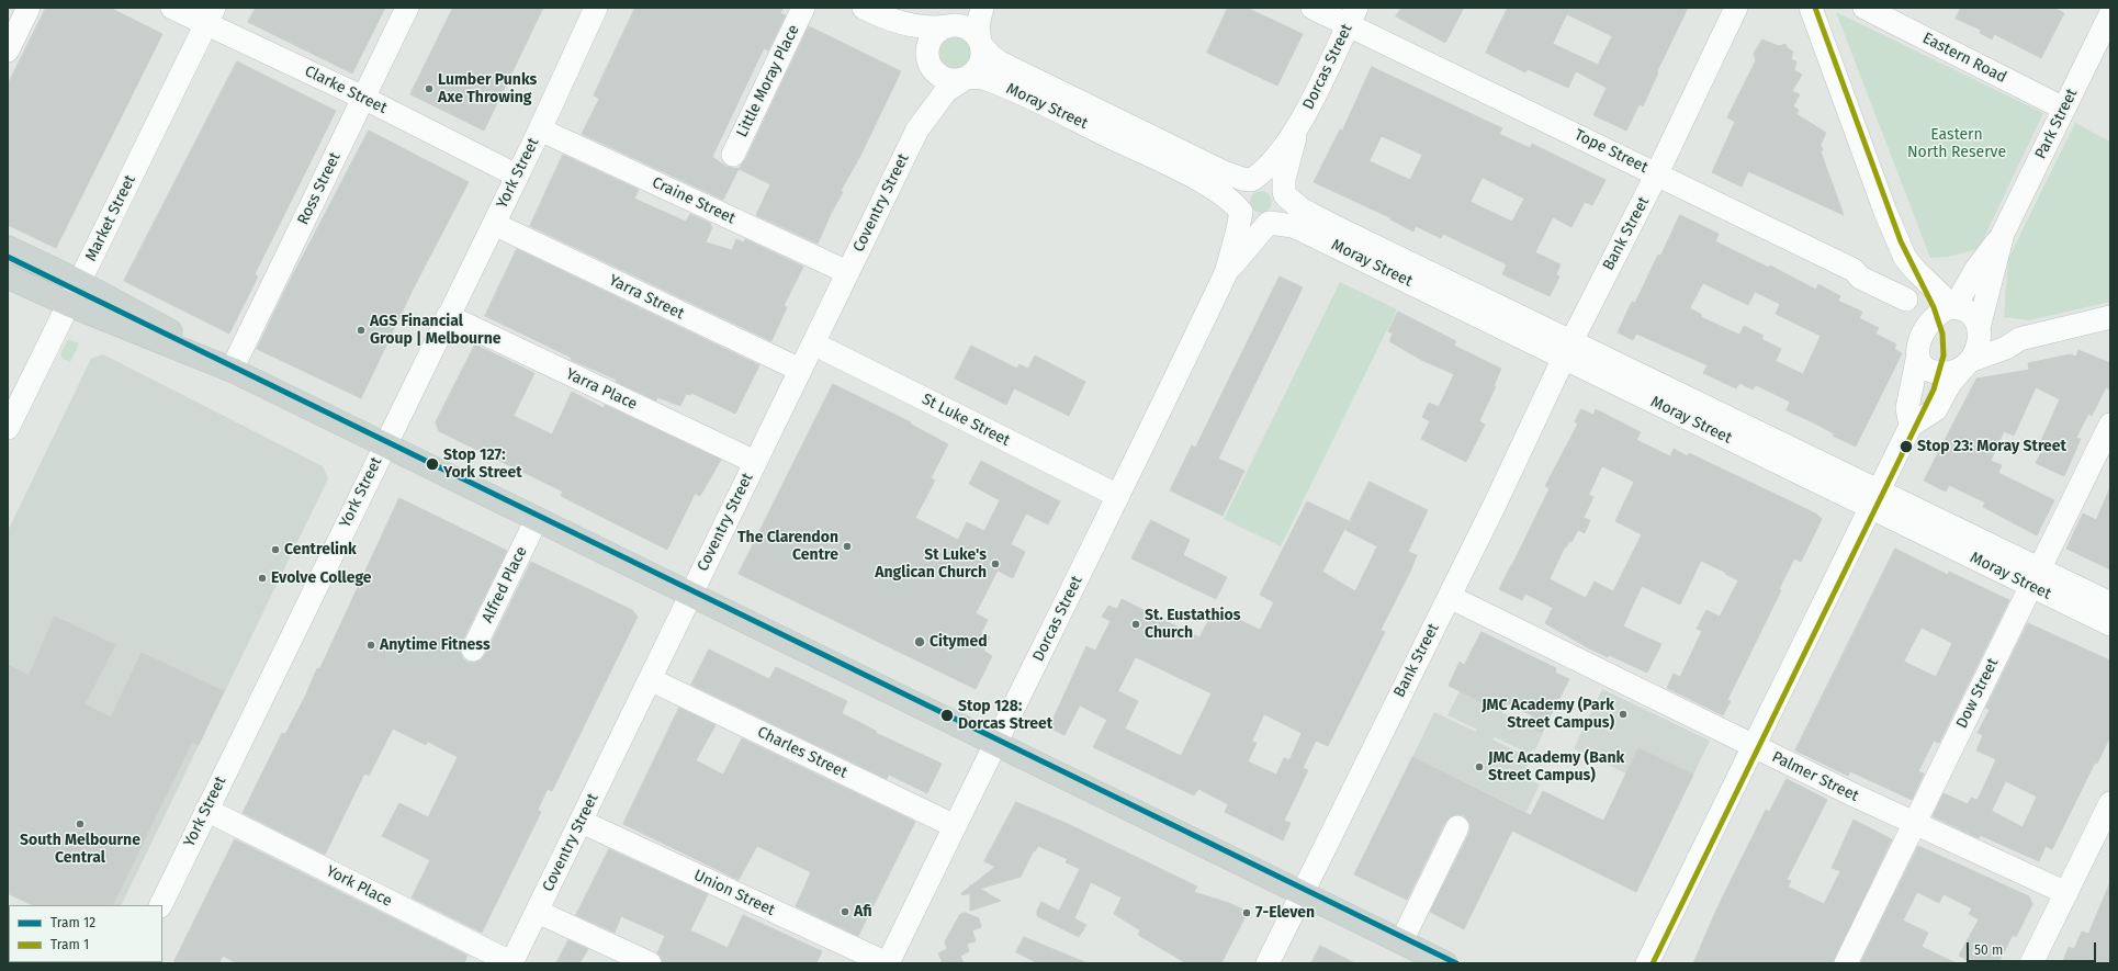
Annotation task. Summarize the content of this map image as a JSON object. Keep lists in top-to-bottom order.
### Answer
{
  "streets": {
    "street": [
      "Eastern Road",
      "Dorcas Street",
      "Little Moray Place",
      "Clarke Street",
      "Moray Street",
      "Park Street",
      "Tope Street",
      "York Street",
      "Ross Street",
      "Craine Street",
      "Coventry Street",
      "Market Street",
      "Bank Street",
      "Yarra Street",
      "Yarra Place",
      "St Luke Street",
      "Alfred Place",
      "Dow Street",
      "Charles Street",
      "Palmer Street",
      "York Place",
      "Union Street"
    ]
  },
  "crossings": [
    ["Eastern Road", "Park Street"],
    ["Dorcas Street", "Moray Street"],
    ["Dorcas Street", "Tope Street"],
    ["Dorcas Street", "St Luke Street"],
    ["Dorcas Street", "Charles Street"],
    ["Dorcas Street", "Union Street"],
    ["Clarke Street", "York Street"],
    ["Clarke Street", "Ross Street"],
    ["Clarke Street", "Market Street"],
    ["Moray Street", "Coventry Street"],
    ["Moray Street", "Bank Street"],
    ["Moray Street", "Dow Street"],
    ["Tope Street", "Bank Street"],
    ["York Street", "Craine Street"],
    ["York Street", "Yarra Street"],
    ["York Street", "Yarra Place"],
    ["York Street", "York Place"],
    ["Craine Street", "Coventry Street"],
    ["Coventry Street", "Yarra Street"],
    ["Coventry Street", "Yarra Place"],
    ["Coventry Street", "St Luke Street"],
    ["Coventry Street", "Charles Street"],
    ["Coventry Street", "York Place"],
    ["Coventry Street", "Union Street"],
    ["Bank Street", "Palmer Street"],
    ["Dow Street", "Palmer Street"]
  ],
  "parks": ["Eastern North Reserve"],
  "places": [
    "Lumber Punks Axe Throwing",
    "AGS Financial Group | Melbourne",
    "Stop 23: Moray Street",
    "Stop 127: York Street",
    "The Clarendon Centre",
    "Centrelink",
    "St Luke's Anglican Church",
    "Evolve College",
    "St. Eustathios Church",
    "Citymed",
    "Anytime Fitness",
    "JMC Academy (Park Street Campus)",
    "Stop 128: Dorcas Street",
    "JMC Academy (Bank Street Campus)",
    "South Melbourne Central",
    "Afi",
    "7-Eleven"
  ],
  "lines": ["tram line 1", "tram line 12"],
  "legend": ["Tram 12", "Tram 1"],
  "scale_bar": "50 m"
}
